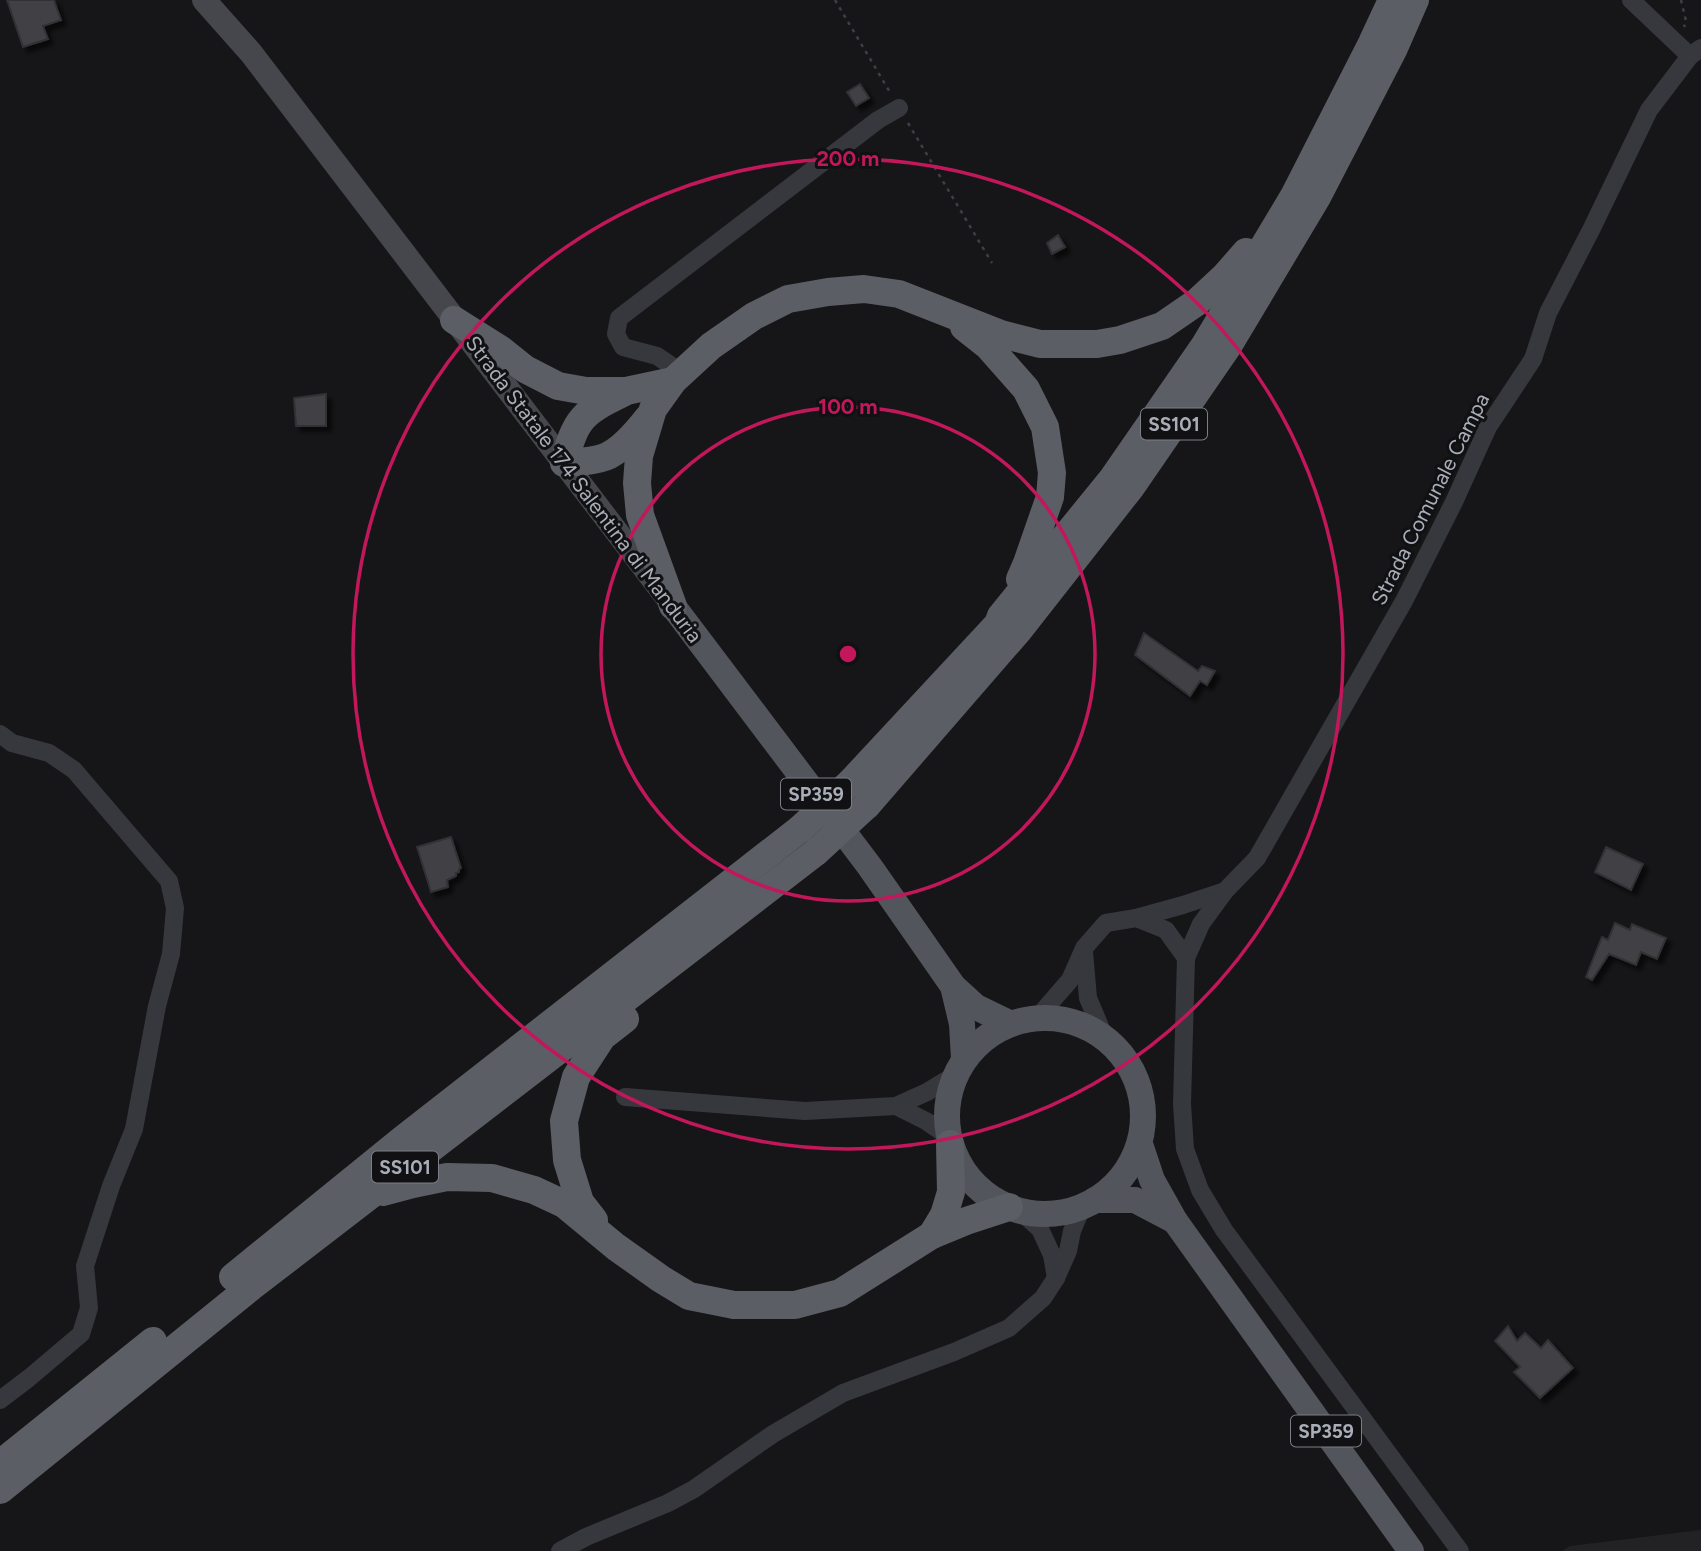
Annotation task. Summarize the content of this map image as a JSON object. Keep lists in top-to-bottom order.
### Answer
{
  "streets": {
    "highway": ["SS101"],
    "main road": ["Strada Statale 174 Salentina di Manduria", "SP359"],
    "street": ["Strada Comunale Campa"]
  },
  "crossings": [
    ["Strada Statale 174 Salentina di Manduria", "SP359"]
  ],
  "rings": ["200 m", "100 m"]
}
